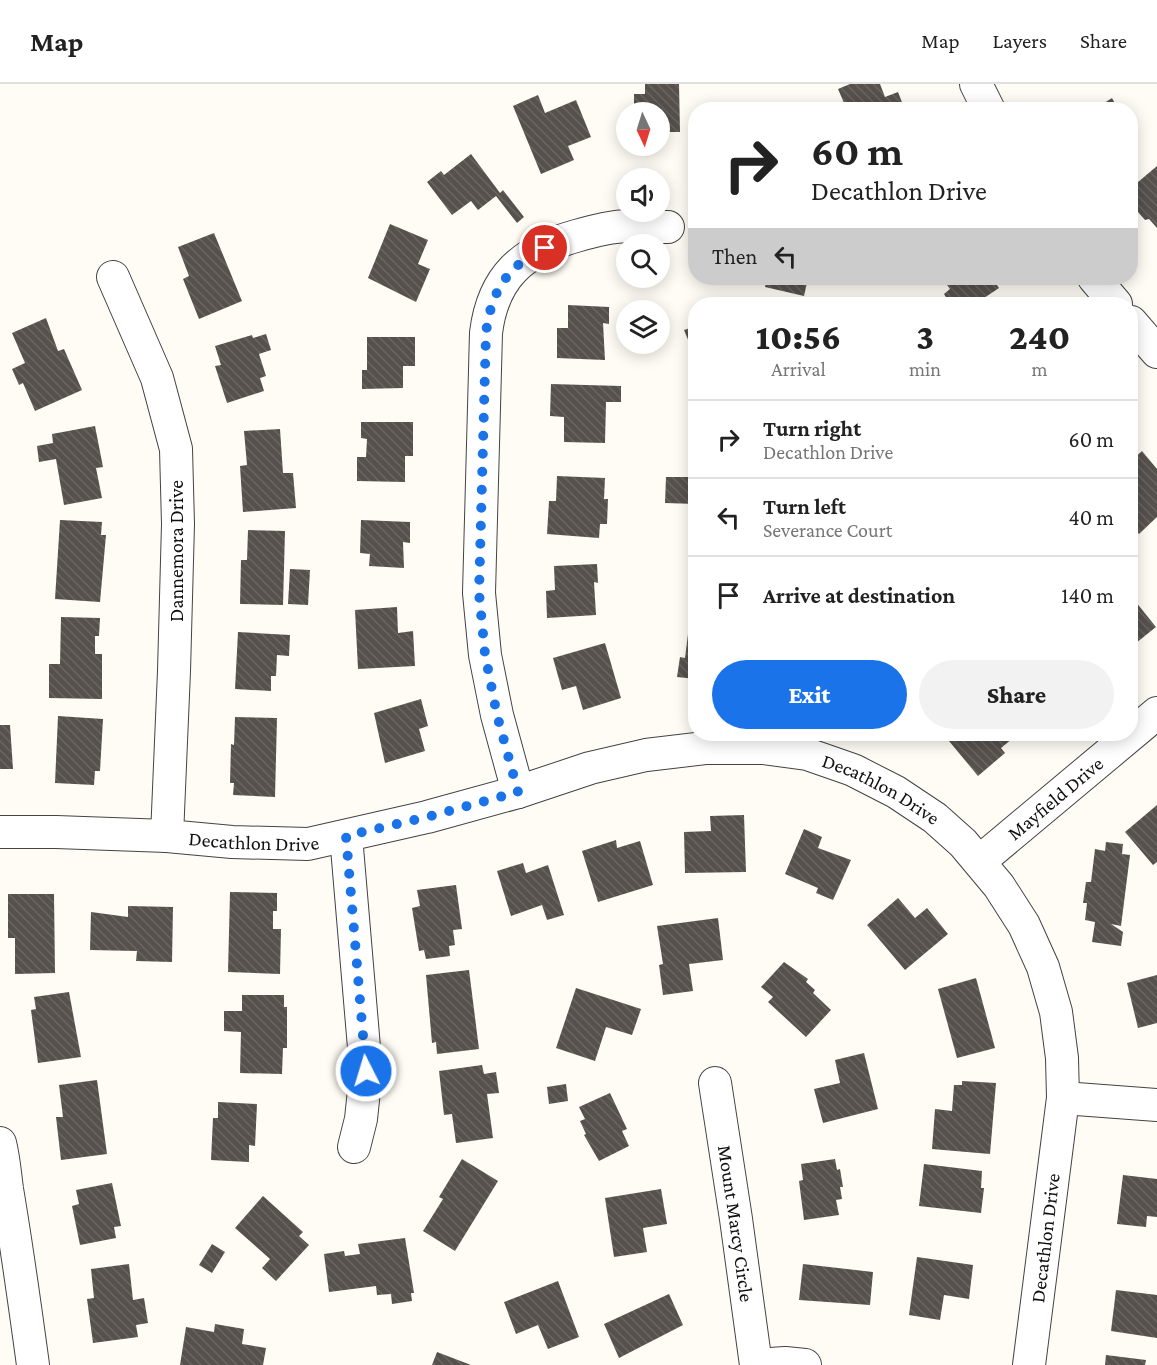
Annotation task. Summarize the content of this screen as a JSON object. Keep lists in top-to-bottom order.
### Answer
{
  "streets": {
    "street": [
      "Dannemora Drive",
      "Decathlon Drive",
      "Mayfield Drive",
      "Mount Marcy Circle"
    ]
  },
  "crossings": [
    ["Dannemora Drive", "Decathlon Drive"],
    ["Decathlon Drive", "Mayfield Drive"]
  ],
  "north": "bottom",
  "page": {
    "header": "Map",
    "nav": ["Map", "Layers", "Share"],
    "turn": ["60 m", "Decathlon Drive"],
    "then": "Then",
    "eta": [
      "10:56",
      "Arrival",
      "3",
      "min",
      "240",
      "m"
    ],
    "list": [
      {
        "name": "Turn right",
        "note": "Decathlon Drive",
        "value": "60 m"
      },
      {
        "name": "Turn left",
        "note": "Severance Court",
        "value": "40 m"
      },
      {
        "name": "Arrive at destination",
        "value": "140 m"
      }
    ],
    "buttons": ["Exit", "Share"]
  }
}
